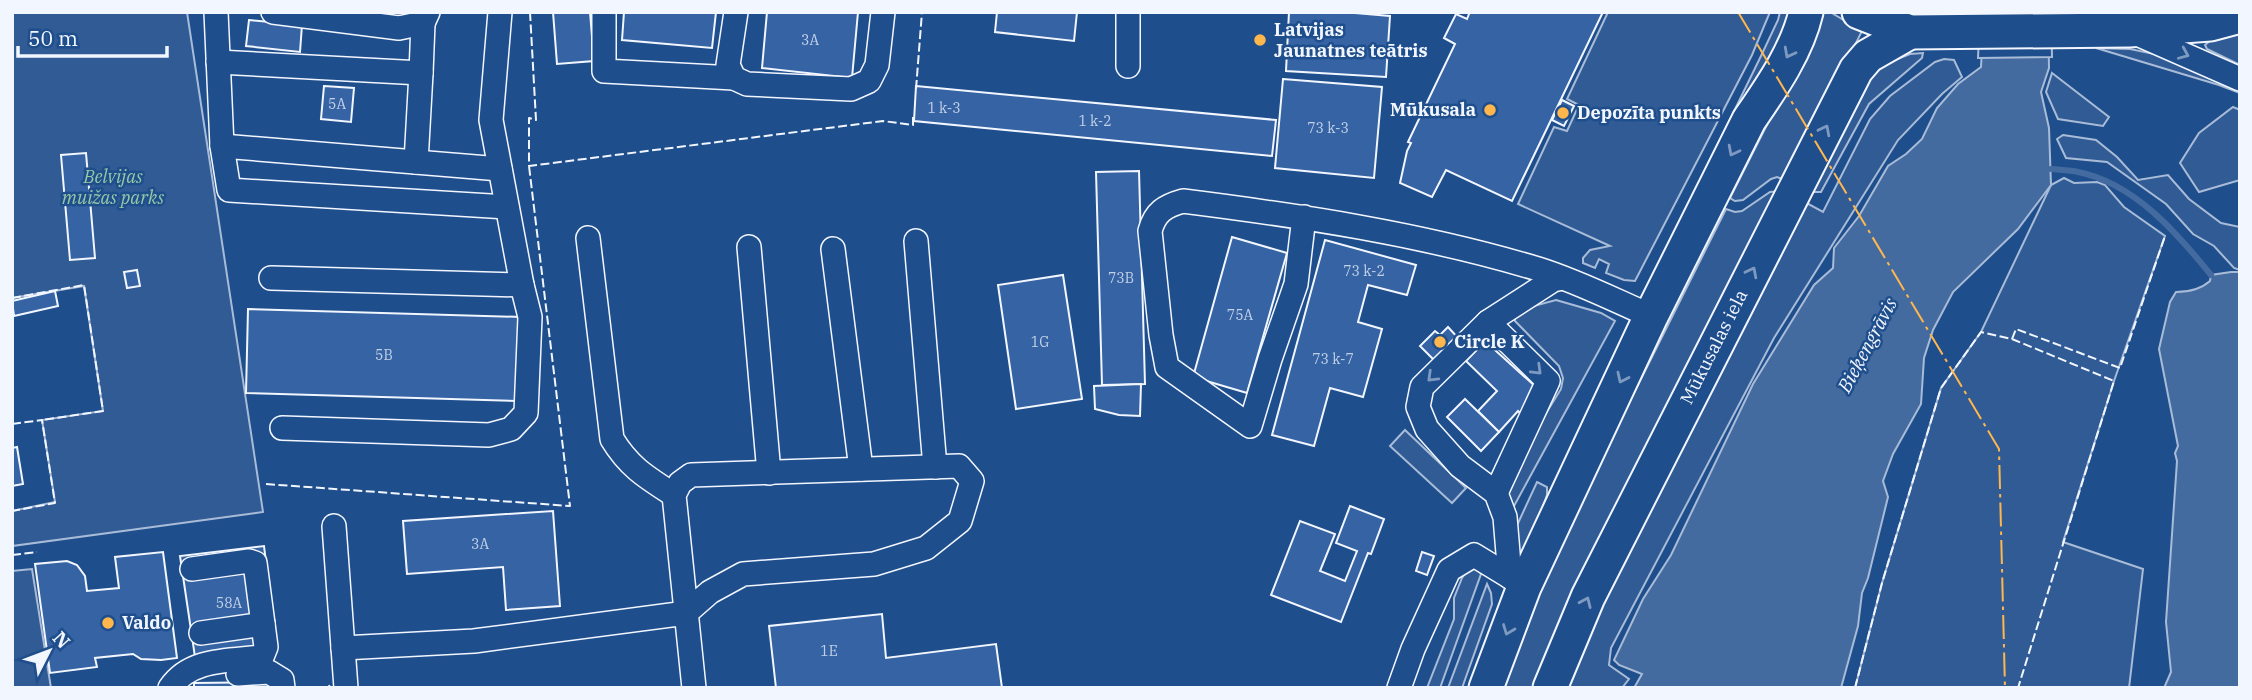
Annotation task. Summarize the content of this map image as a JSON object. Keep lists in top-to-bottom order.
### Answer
{
  "streets": {
    "highway": ["Mūkusalas iela"]
  },
  "water": ["Bieķengrāvis"],
  "parks": ["Belvijas muižas parks"],
  "places": [
    "Latvijas Jaunatnes teātris",
    "Mūkusala",
    "Depozīta punkts",
    "Circle K",
    "Valdo"
  ],
  "house_numbers": [
    "3A",
    "5A",
    "1 k-3",
    "1 k-2",
    "73 k-3",
    "73 k-2",
    "73B",
    "75A",
    "1G",
    "5B",
    "73 k-7",
    "3A",
    "58A",
    "1E"
  ],
  "scale_bar": "50 m",
  "north": "top right"
}
